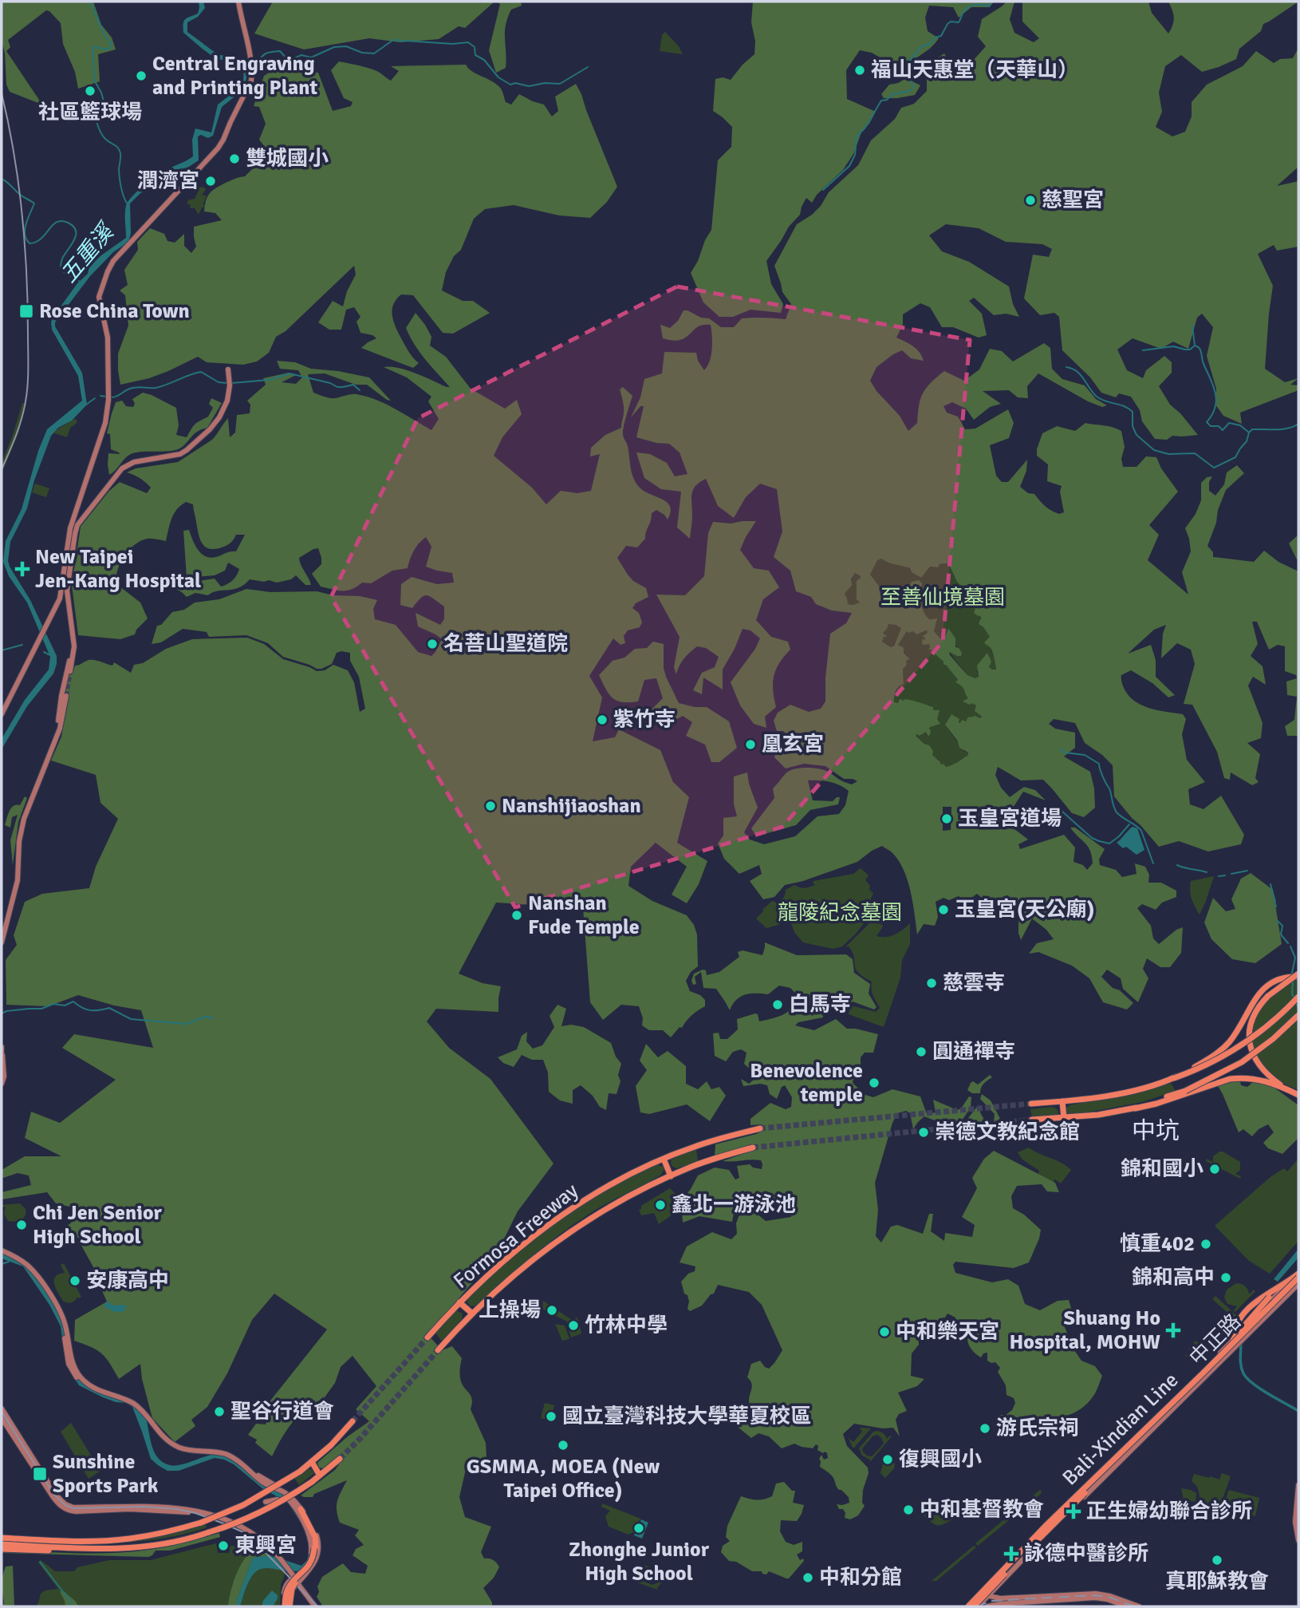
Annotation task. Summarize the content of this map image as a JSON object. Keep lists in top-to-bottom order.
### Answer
{
  "streets": {
    "highway": ["Formosa Freeway", "Bali-Xindian Line"],
    "main road": ["中正路"]
  },
  "districts": ["中坑"],
  "water": ["五重溪"],
  "parks": ["至善仙境墓園", "龍陵紀念墓園"],
  "places": {
    "other": [
      "福山天惠堂（天華山）",
      "Central Engraving and Printing Plant",
      "社區籃球場",
      "雙城國小",
      "潤濟宮",
      "慈聖宮",
      "名菩山聖道院",
      "紫竹寺",
      "凰玄宮",
      "Nanshijiaoshan",
      "玉皇宮道場",
      "玉皇宮(天公廟)",
      "Nanshan Fude Temple",
      "慈雲寺",
      "白馬寺",
      "圓通禪寺",
      "Benevolence temple",
      "崇德文教紀念館",
      "錦和國小",
      "鑫北一游泳池",
      "Chi Jen Senior High School",
      "慎重402",
      "錦和高中",
      "安康高中",
      "上操場",
      "竹林中學",
      "中和樂天宮",
      "聖谷行道會",
      "國立臺灣科技大學華夏校區",
      "游氏宗祠",
      "GSMMA, MOEA (New Taipei Office)",
      "復興國小",
      "中和基督教會",
      "Zhonghe Junior High School",
      "東興宮",
      "真耶穌教會",
      "中和分館"
    ],
    "transit": ["Rose China Town", "Sunshine Sports Park"],
    "health": [
      "New Taipei Jen-Kang Hospital",
      "Shuang Ho Hospital, MOHW",
      "正生婦幼聯合診所",
      "詠德中醫診所"
    ]
  }
}
